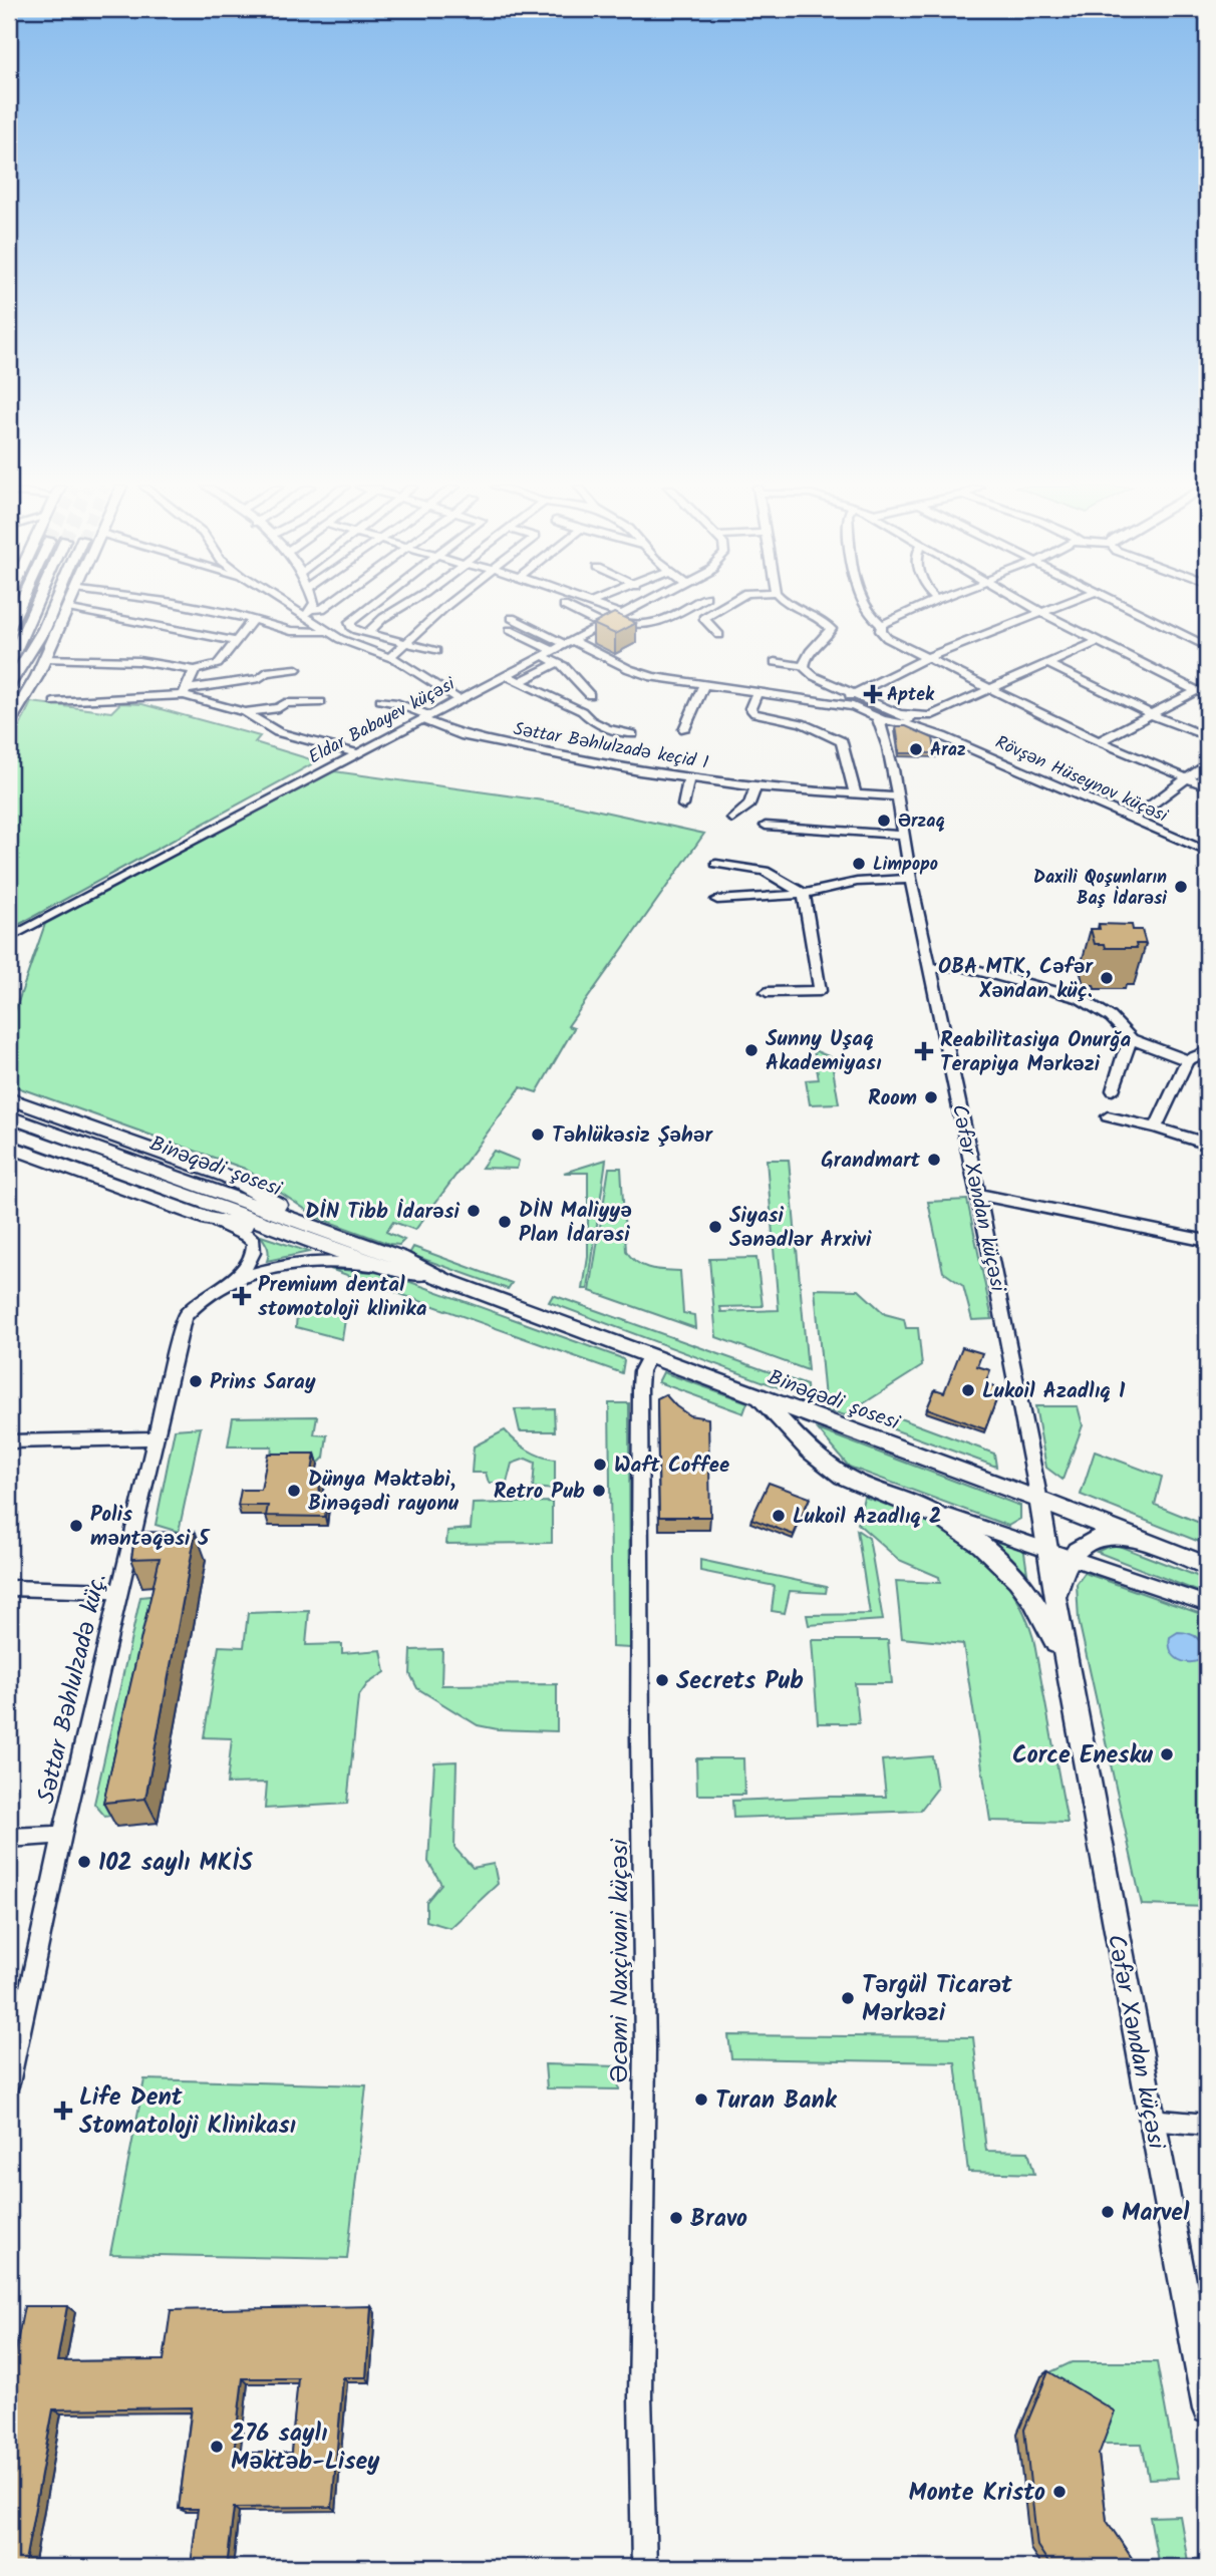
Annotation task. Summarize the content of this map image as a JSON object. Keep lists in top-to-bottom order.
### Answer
{
  "streets": {
    "main road": ["Binəqədi şosesi", "Cəfər Xəndan küçəsi"],
    "street": [
      "Eldar Babayev küçəsi",
      "Səttar Bəhlulzadə keçid 1",
      "Rövşən Hüseynov küçəsi",
      "Səttar Bəhlulzadə küç.",
      "Əcəmi Naxçivani küçəsi"
    ]
  },
  "crossings": [
    ["Eldar Babayev küçəsi", "Səttar Bəhlulzadə keçid 1"],
    ["Səttar Bəhlulzadə keçid 1", "Cəfər Xəndan küçəsi"],
    ["Rövşən Hüseynov küçəsi", "Cəfər Xəndan küçəsi"],
    ["Binəqədi şosesi", "Cəfər Xəndan küçəsi"],
    ["Binəqədi şosesi", "Əcəmi Naxçivani küçəsi"]
  ],
  "places": {
    "health": [
      "Aptek",
      "Reabilitasiya Onurğa Terapiya Mərkəzi",
      "Premium dental stomotoloji klinika",
      "Life Dent Stomatoloji Klinikası"
    ],
    "other": [
      "Araz",
      "Ərzaq",
      "Limpopo",
      "Daxili Qoşunların Baş İdarəsi",
      "OBA MTK, Cəfər Xəndan küç.",
      "Sunny Uşaq Akademiyası",
      "Room",
      "Təhlükəsiz Şəhər",
      "Grandmart",
      "DİN Tibb İdarəsi",
      "DİN Maliyyə Plan İdarəsi",
      "Siyasi Sənədlər Arxivi",
      "Prins Saray",
      "Lukoil Azadlıq 1",
      "Waft Coffee",
      "Dünya Məktəbi, Binəqədi rayonu",
      "Retro Pub",
      "Lukoil Azadlıq 2",
      "Polis məntəqəsi 5",
      "Secrets Pub",
      "Corce Enesku",
      "102 saylı MKİS",
      "Tərgül Ticarət Mərkəzi",
      "Turan Bank",
      "Marvel",
      "Bravo",
      "276 saylı Məktəb-Lisey",
      "Monte Kristo"
    ]
  }
}
